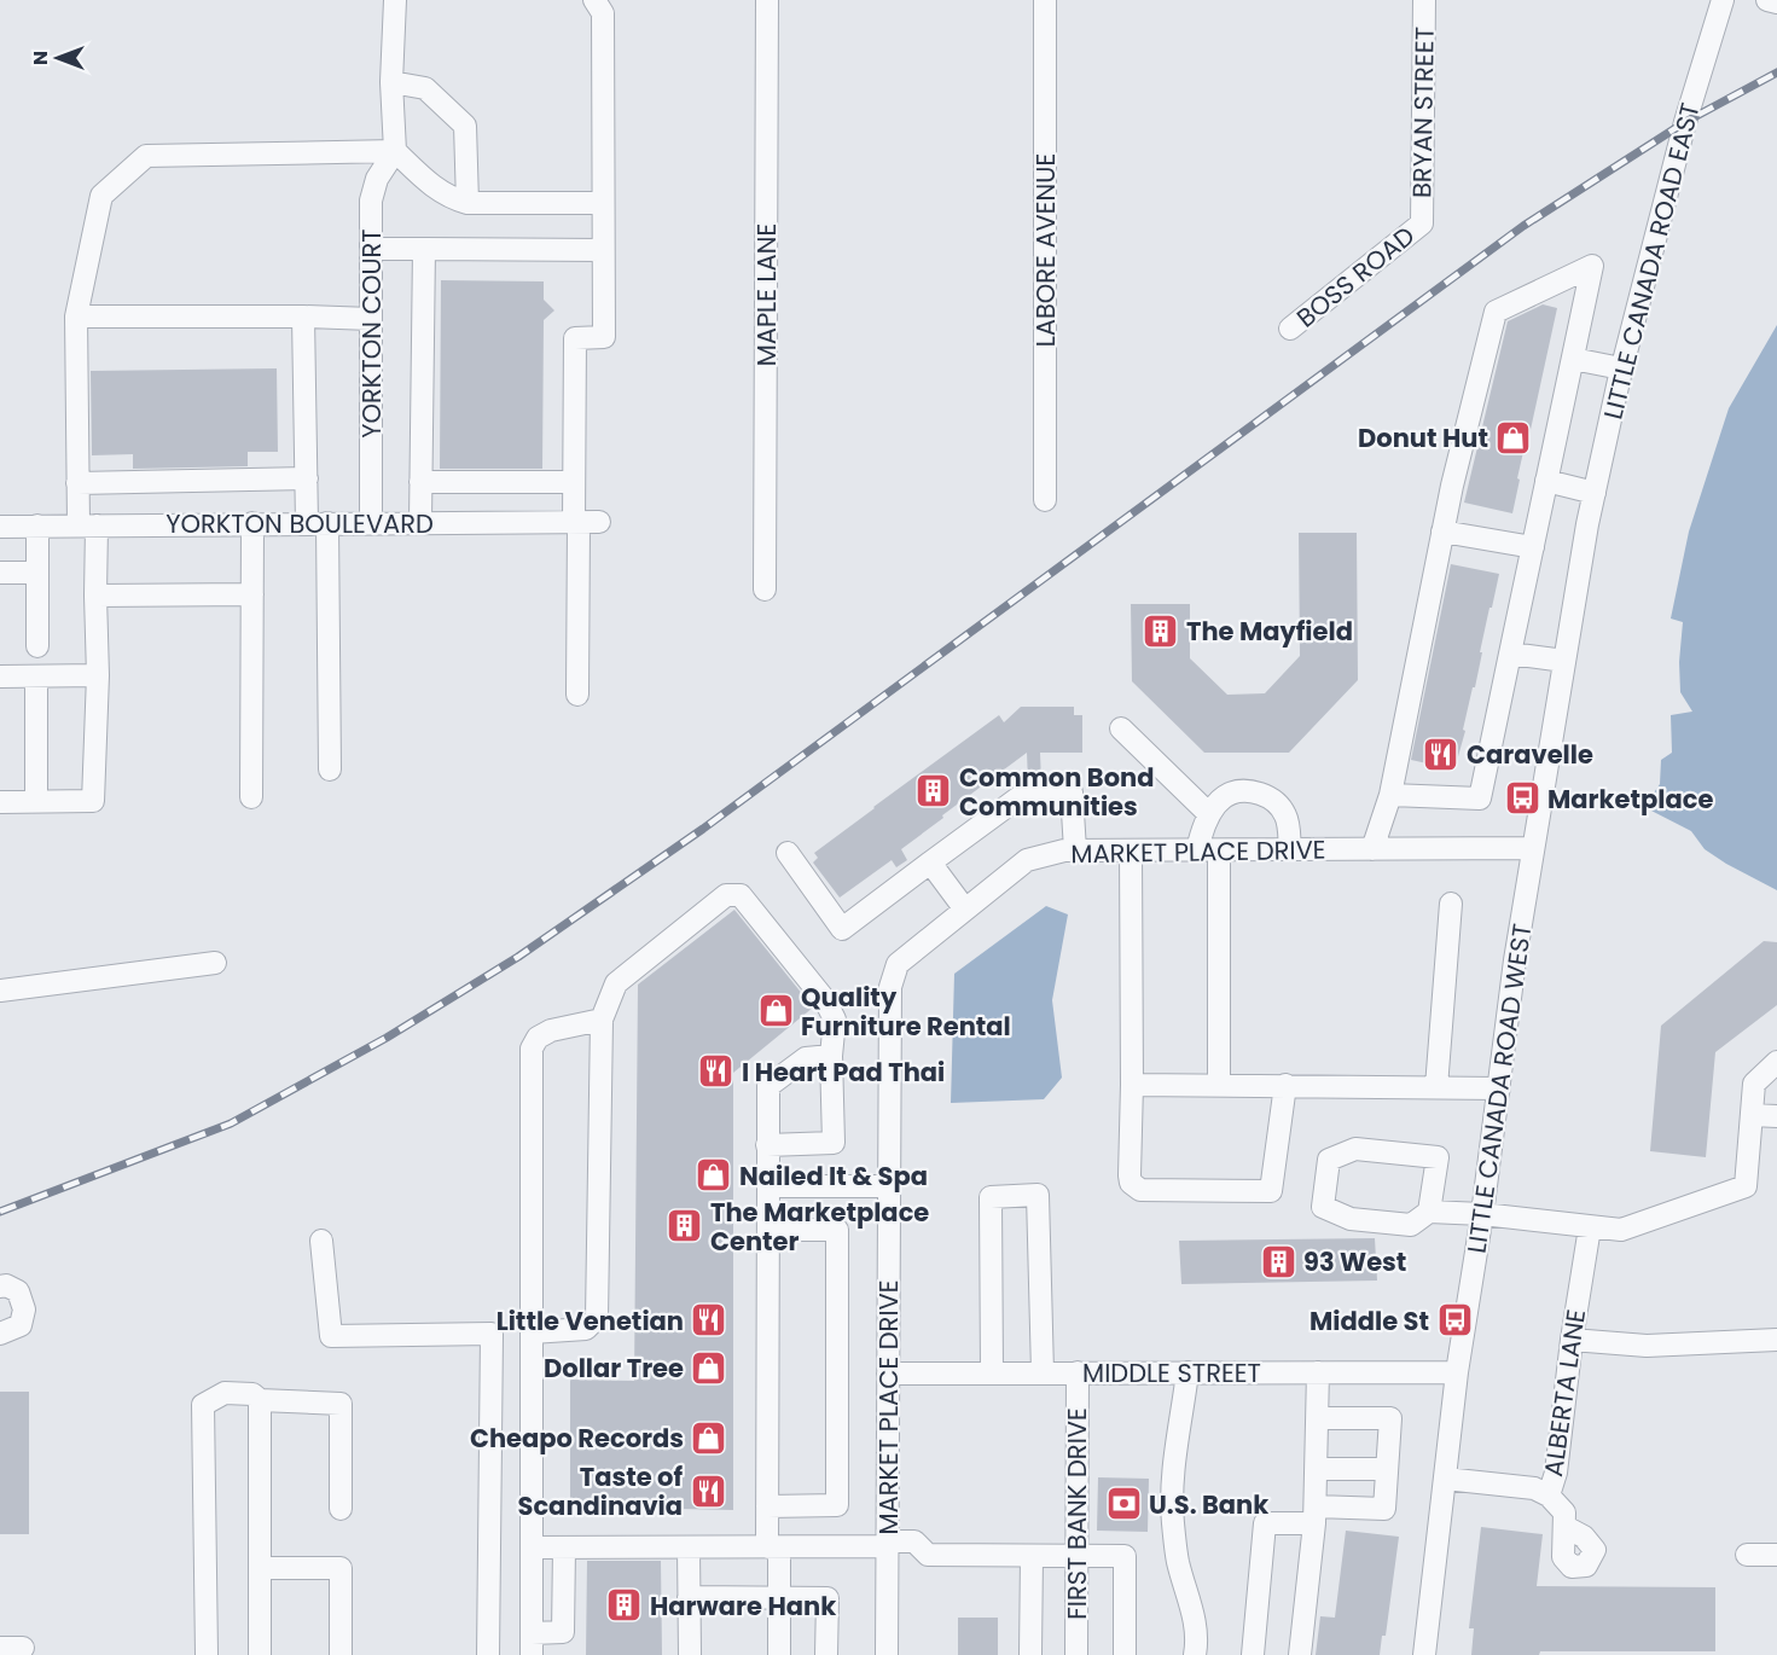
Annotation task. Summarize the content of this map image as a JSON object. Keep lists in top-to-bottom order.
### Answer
{
  "streets": {
    "street": [
      "BRYAN STREET",
      "LABORE AVENUE",
      "LITTLE CANADA ROAD EAST",
      "BOSS ROAD",
      "MAPLE LANE",
      "YORKTON COURT",
      "YORKTON BOULEVARD",
      "MARKET PLACE DRIVE",
      "LITTLE CANADA ROAD WEST",
      "MIDDLE STREET",
      "ALBERTA LANE",
      "FIRST BANK DRIVE"
    ]
  },
  "crossings": [
    ["BRYAN STREET", "BOSS ROAD"],
    ["LITTLE CANADA ROAD EAST", "LITTLE CANADA ROAD WEST"],
    ["YORKTON COURT", "YORKTON BOULEVARD"],
    ["MARKET PLACE DRIVE", "LITTLE CANADA ROAD WEST"],
    ["MARKET PLACE DRIVE", "MIDDLE STREET"],
    ["LITTLE CANADA ROAD WEST", "MIDDLE STREET"],
    ["LITTLE CANADA ROAD WEST", "ALBERTA LANE"],
    ["MIDDLE STREET", "FIRST BANK DRIVE"]
  ],
  "places": {
    "shop": [
      "Donut Hut",
      "Quality Furniture Rental",
      "Nailed It & Spa",
      "Dollar Tree",
      "Cheapo Records"
    ],
    "building": [
      "The Mayfield",
      "Common Bond Communities",
      "The Marketplace Center",
      "93 West",
      "Harware Hank"
    ],
    "restaurant": [
      "Caravelle",
      "I Heart Pad Thai",
      "Little Venetian",
      "Taste of Scandinavia"
    ],
    "bus stop": ["Marketplace", "Middle St"],
    "bank": ["U.S. Bank"]
  },
  "north": "left"
}
